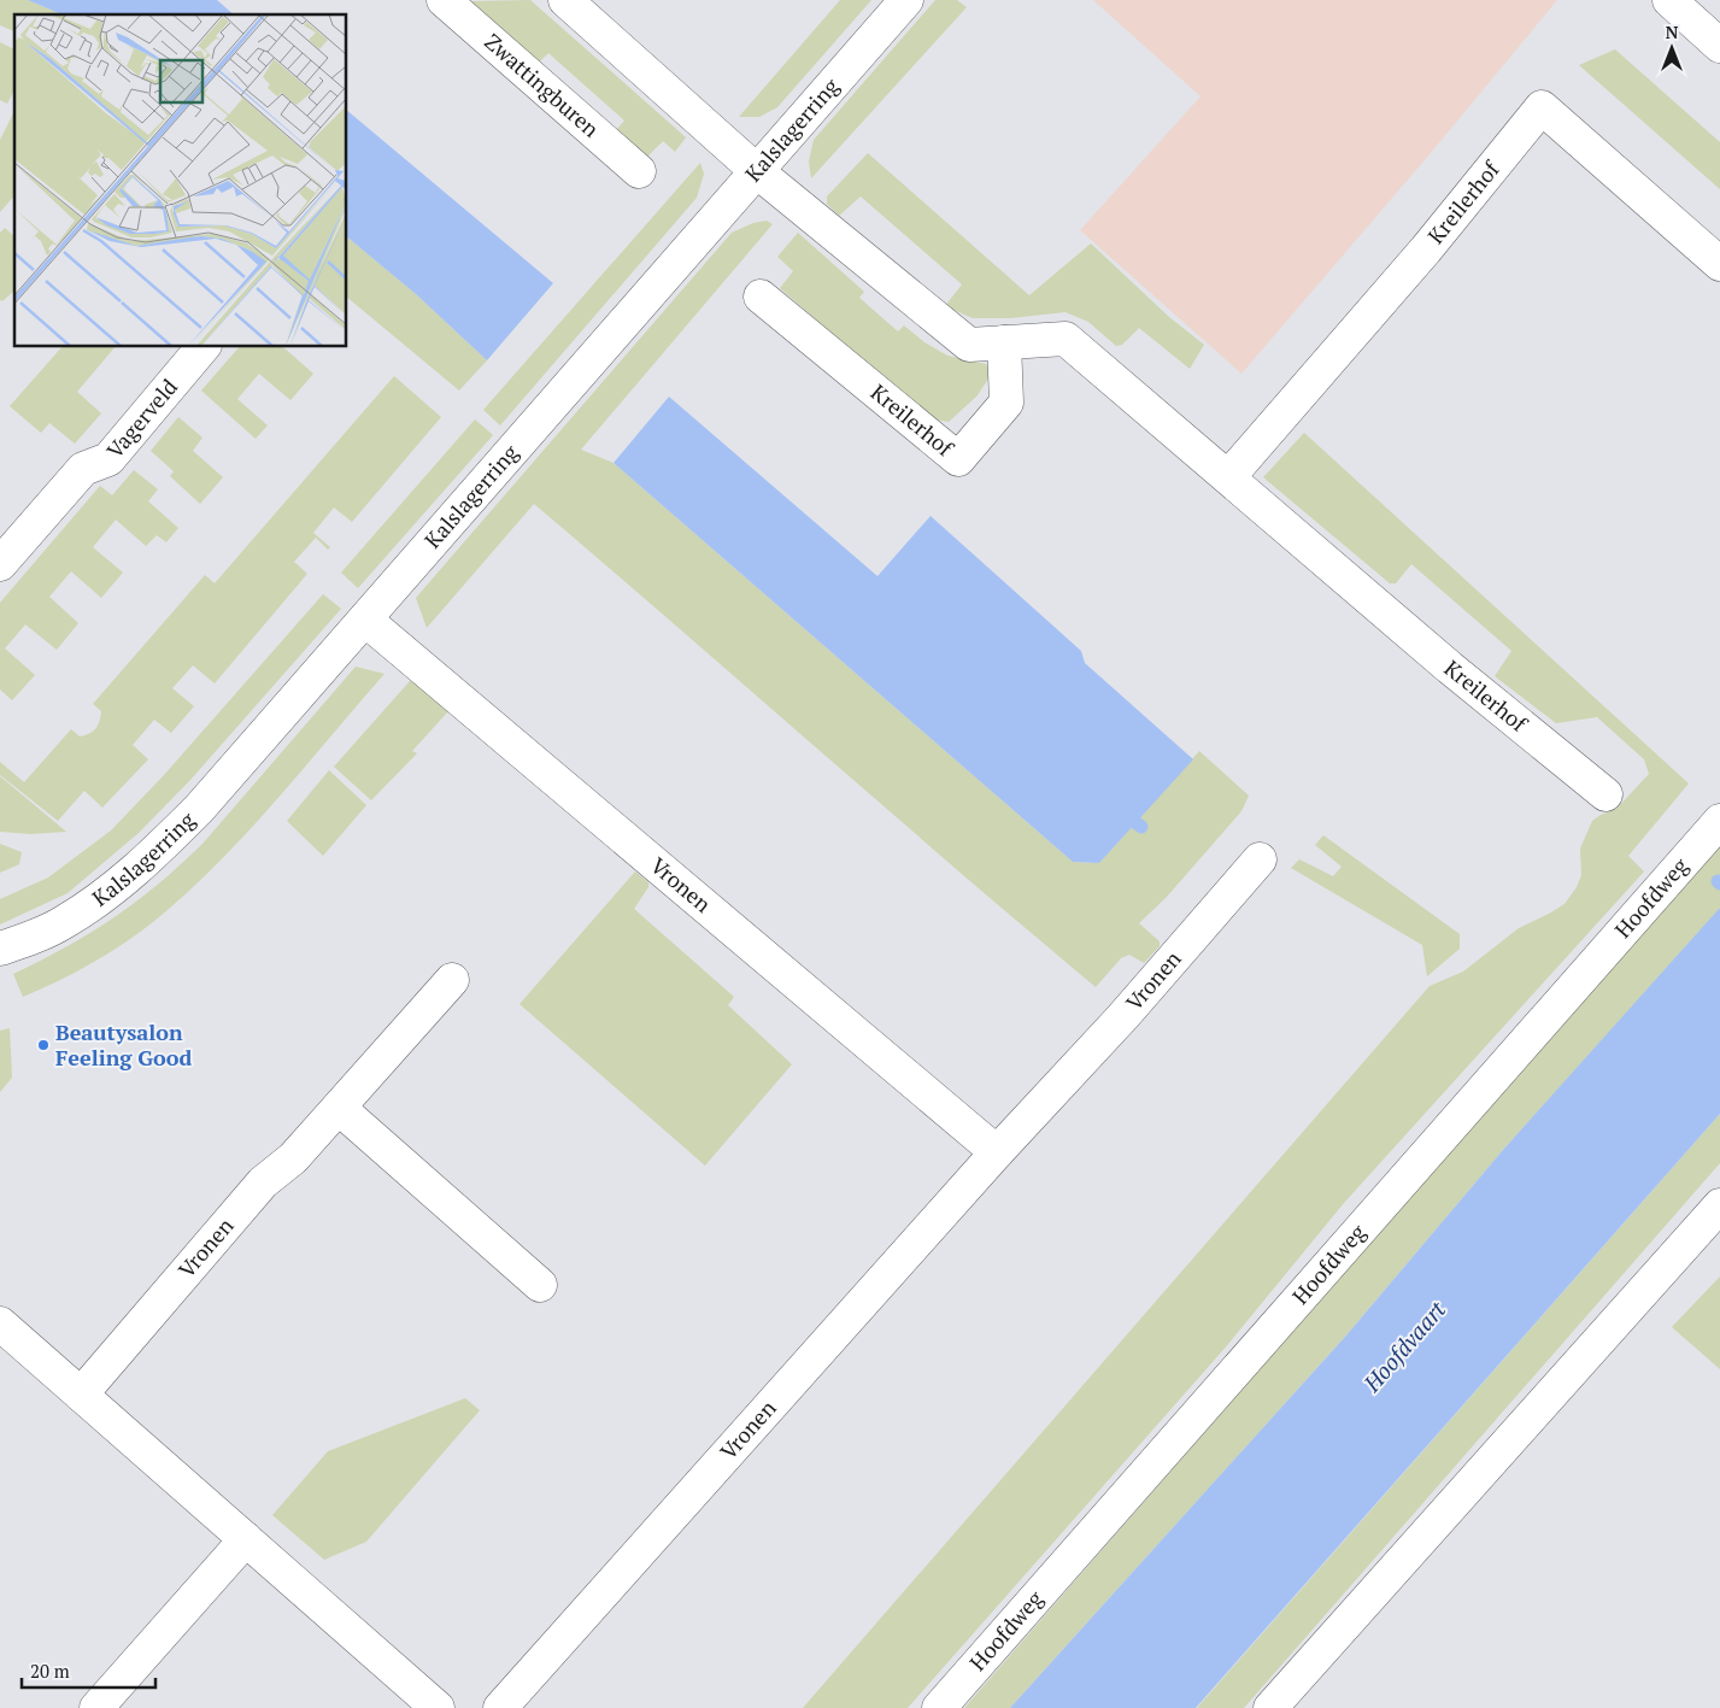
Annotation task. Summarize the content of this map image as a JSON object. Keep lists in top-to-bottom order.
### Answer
{
  "streets": {
    "street": [
      "Zwattingburen",
      "Kalslagerring",
      "Kreilerhof",
      "Vagerveld",
      "Vronen",
      "Hoofdweg"
    ]
  },
  "crossings": [
    ["Kalslagerring", "Kreilerhof"],
    ["Kalslagerring", "Vronen"]
  ],
  "water": ["Hoofdvaart"],
  "places": ["Beautysalon Feeling Good"],
  "scale_bar": "20 m",
  "north": "top"
}
